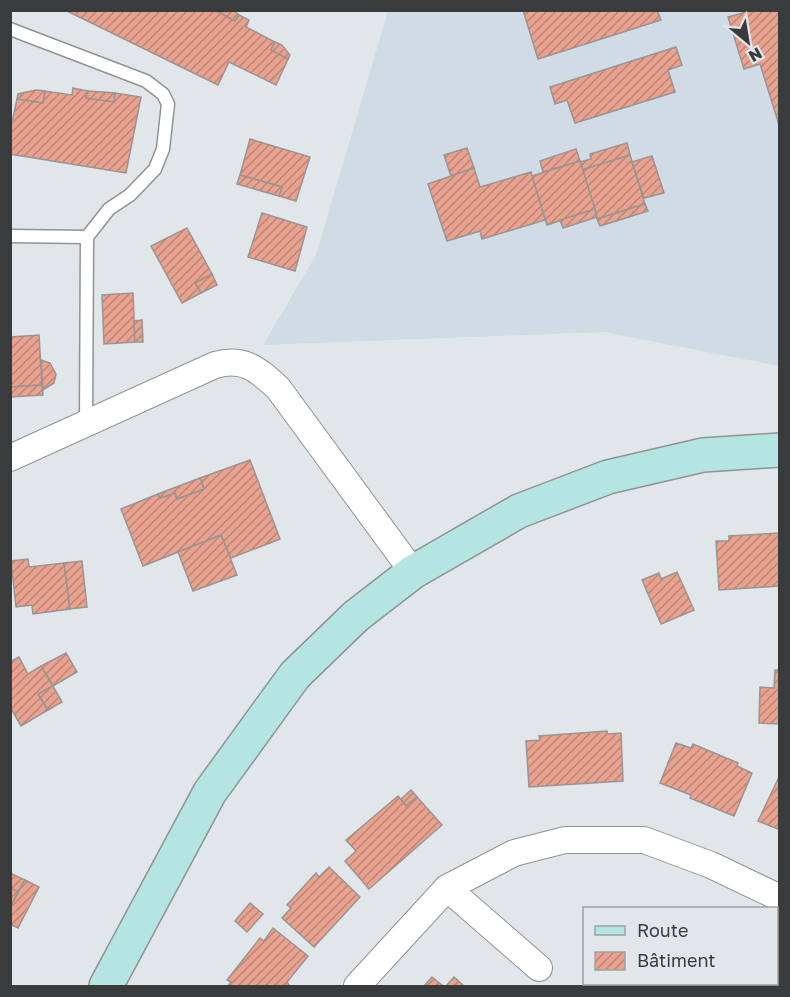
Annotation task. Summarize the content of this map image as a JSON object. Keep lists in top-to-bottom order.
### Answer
{
  "legend": ["Route", "Bâtiment"],
  "north": "bottom right"
}
